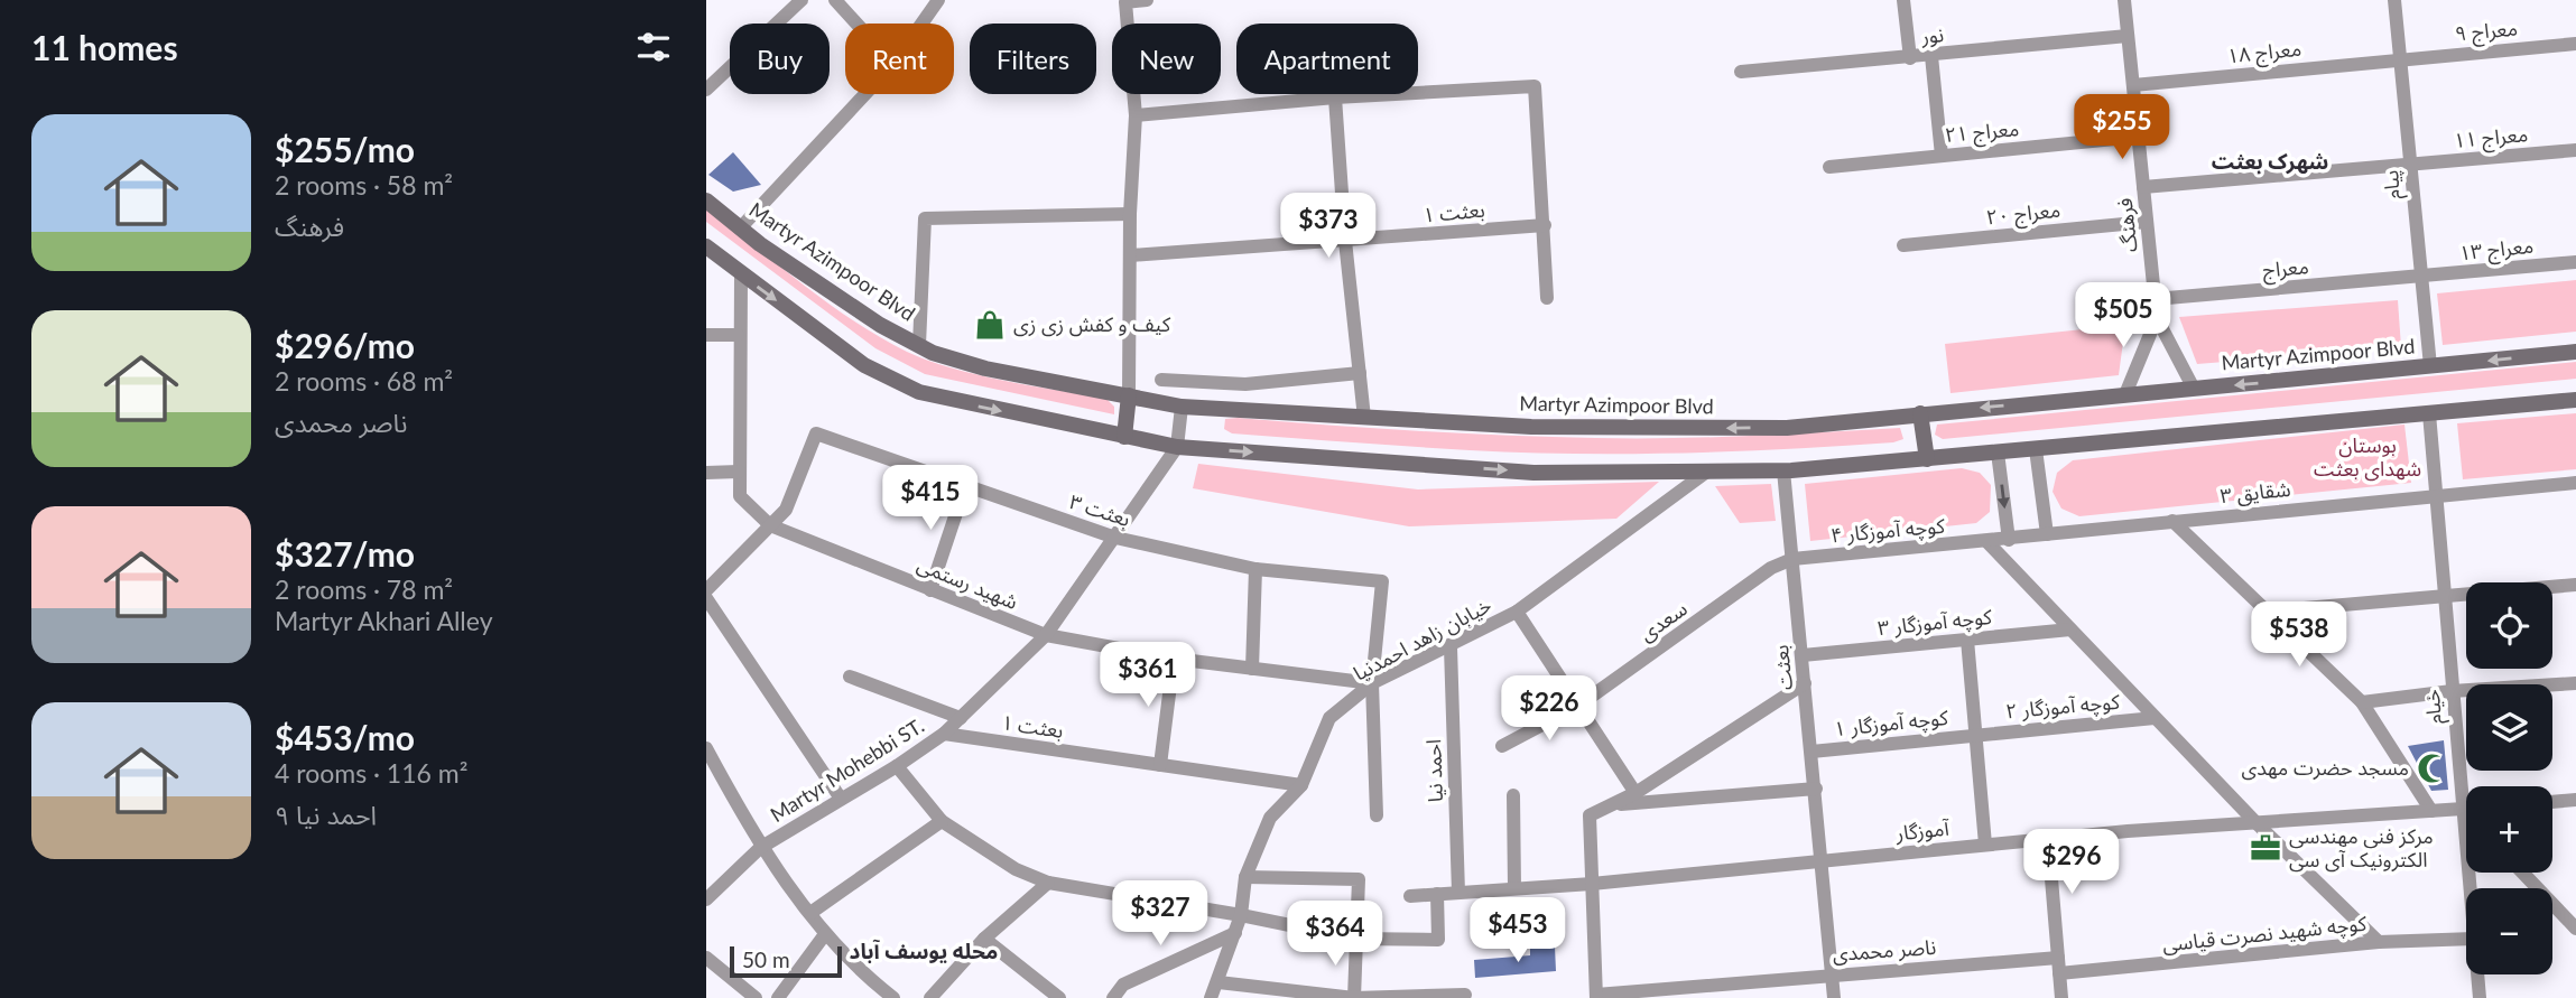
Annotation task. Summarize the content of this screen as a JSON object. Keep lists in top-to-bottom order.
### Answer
{
  "streets": {
    "main road": ["Martyr Azimpoor Blvd"],
    "street": [
      "معراج ۹",
      "نور",
      "معراج ۱۸",
      "معراج ۲۱",
      "معراج ۱۱",
      "پیام",
      "بعثت ۱",
      "معراج ۲۰",
      "فرهنگ",
      "معراج ۱۳",
      "معراج",
      "شقایق ۳",
      "بعثت ۳",
      "کوچه آموزگار ۴",
      "شهید رستمی",
      "سعدی",
      "کوچه آموزگار ۳",
      "خیابان زاهد احمدنیا",
      "بعثت",
      "کوچه آموزگار ۲",
      "خیام",
      "کوچه آموزگار ۱",
      "Martyr Mohebbi ST.",
      "احمد نیا",
      "آموزگار",
      "کوچه شهید نصرت قیاسی",
      "ناصر محمدی"
    ]
  },
  "crossings": [
    ["معراج ۹", "معراج ۱۸"],
    ["معراج ۹", "پیام"],
    ["نور", "فرهنگ"],
    ["معراج ۱۸", "پیام"],
    ["معراج ۱۸", "فرهنگ"],
    ["معراج ۲۱", "فرهنگ"],
    ["معراج ۱۱", "پیام"],
    ["معراج ۱۱", "فرهنگ"],
    ["پیام", "معراج ۱۳"],
    ["پیام", "Martyr Azimpoor Blvd"],
    ["پیام", "معراج"],
    ["بعثت ۱", "خیابان زاهد احمدنیا"],
    ["بعثت ۱", "Martyr Mohebbi ST."],
    ["معراج ۲۰", "فرهنگ"],
    ["فرهنگ", "Martyr Azimpoor Blvd"],
    ["فرهنگ", "معراج"],
    ["معراج ۱۳", "معراج"],
    ["شقایق ۳", "کوچه آموزگار ۴"],
    ["شقایق ۳", "خیام"],
    ["بعثت ۳", "شهید رستمی"],
    ["بعثت ۳", "خیابان زاهد احمدنیا"],
    ["بعثت ۳", "Martyr Mohebbi ST."],
    ["کوچه آموزگار ۴", "سعدی"],
    ["کوچه آموزگار ۴", "بعثت"],
    ["شهید رستمی", "خیابان زاهد احمدنیا"],
    ["شهید رستمی", "Martyr Mohebbi ST."],
    ["سعدی", "بعثت"],
    ["کوچه آموزگار ۳", "بعثت"],
    ["خیابان زاهد احمدنیا", "احمد نیا"],
    ["بعثت", "کوچه آموزگار ۱"],
    ["بعثت", "آموزگار"],
    ["بعثت", "ناصر محمدی"],
    ["کوچه آموزگار ۲", "کوچه آموزگار ۱"],
    ["خیام", "آموزگار"]
  ],
  "districts": ["شهرک بعثت", "محله یوسف آباد"],
  "parks": ["بوستان شهدای بعثت"],
  "places": {
    "shop": ["کیف و کفش زی زی"],
    "mosque": ["مسجد حضرت مهدی"],
    "office": ["مرکز فنی مهندسی الکترونیک آی سی"]
  },
  "scale_bar": "50 m",
  "page": {
    "heading": "11 homes",
    "chip": [
      "Buy",
      "Rent",
      "Filters",
      "New",
      "Apartment"
    ],
    "list": [
      {
        "name": "$255/mo",
        "note": "2 rooms · 58 m² · فرهنگ"
      },
      {
        "name": "$296/mo",
        "note": "2 rooms · 68 m² · ناصر محمدی"
      },
      {
        "name": "$327/mo",
        "note": "2 rooms · 78 m² · Martyr Akhari Alley"
      },
      {
        "name": "$453/mo",
        "note": "4 rooms · 116 m² · احمد نیا ۹"
      }
    ],
    "price": [
      "$255",
      "$373",
      "$505",
      "$415",
      "$538",
      "$361",
      "$226",
      "$296",
      "$327",
      "$453",
      "$364"
    ],
    "map_buttons": ["+", "−"],
    "scale": "50 m"
  }
}
